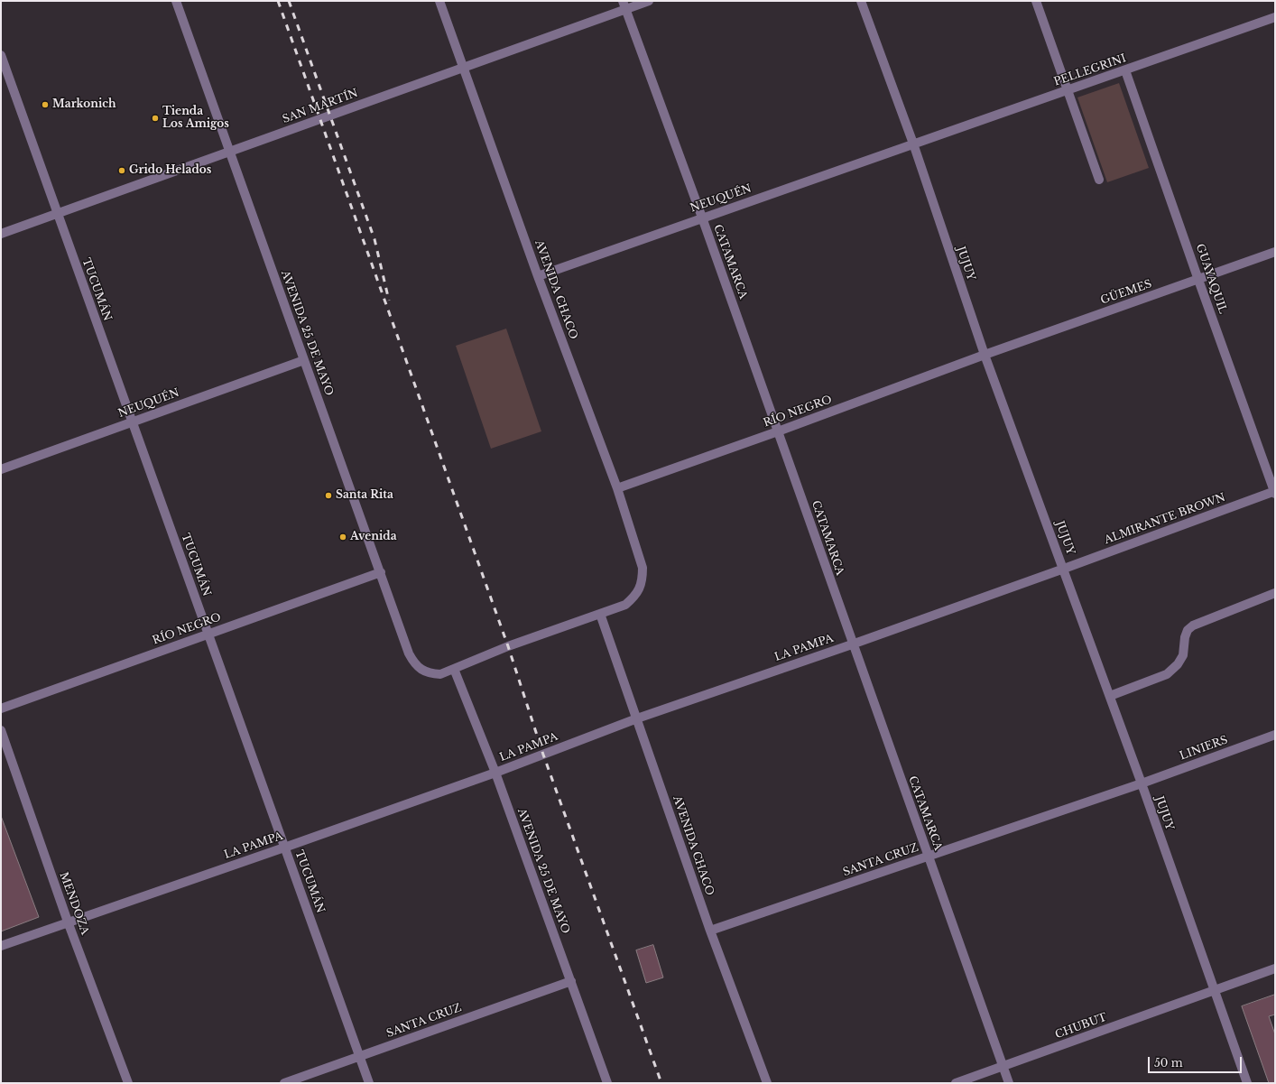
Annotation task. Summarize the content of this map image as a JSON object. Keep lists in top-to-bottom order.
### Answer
{
  "streets": {
    "street": [
      "PELLEGRINI",
      "SAN MARTÍN",
      "NEUQUÉN",
      "CATAMARCA",
      "JUJUY",
      "GUAYAQUIL",
      "TUCUMÁN",
      "AVENIDA CHACO",
      "GÜEMES",
      "AVENIDA 25 DE MAYO",
      "RÍO NEGRO",
      "ALMIRANTE BROWN",
      "LA PAMPA",
      "LINIERS",
      "SANTA CRUZ",
      "MENDOZA",
      "CHUBUT"
    ]
  },
  "crossings": [
    ["PELLEGRINI", "NEUQUÉN"],
    ["PELLEGRINI", "JUJUY"],
    ["PELLEGRINI", "GUAYAQUIL"],
    ["SAN MARTÍN", "CATAMARCA"],
    ["SAN MARTÍN", "TUCUMÁN"],
    ["SAN MARTÍN", "AVENIDA CHACO"],
    ["SAN MARTÍN", "AVENIDA 25 DE MAYO"],
    ["NEUQUÉN", "CATAMARCA"],
    ["NEUQUÉN", "JUJUY"],
    ["NEUQUÉN", "TUCUMÁN"],
    ["NEUQUÉN", "AVENIDA CHACO"],
    ["NEUQUÉN", "AVENIDA 25 DE MAYO"],
    ["CATAMARCA", "RÍO NEGRO"],
    ["CATAMARCA", "LA PAMPA"],
    ["CATAMARCA", "SANTA CRUZ"],
    ["CATAMARCA", "CHUBUT"],
    ["JUJUY", "GÜEMES"],
    ["JUJUY", "RÍO NEGRO"],
    ["JUJUY", "ALMIRANTE BROWN"],
    ["JUJUY", "LA PAMPA"],
    ["JUJUY", "LINIERS"],
    ["JUJUY", "SANTA CRUZ"],
    ["JUJUY", "CHUBUT"],
    ["GUAYAQUIL", "GÜEMES"],
    ["GUAYAQUIL", "ALMIRANTE BROWN"],
    ["TUCUMÁN", "RÍO NEGRO"],
    ["TUCUMÁN", "LA PAMPA"],
    ["TUCUMÁN", "SANTA CRUZ"],
    ["AVENIDA CHACO", "RÍO NEGRO"],
    ["AVENIDA CHACO", "LA PAMPA"],
    ["AVENIDA CHACO", "SANTA CRUZ"],
    ["GÜEMES", "RÍO NEGRO"],
    ["AVENIDA 25 DE MAYO", "RÍO NEGRO"],
    ["AVENIDA 25 DE MAYO", "LA PAMPA"],
    ["AVENIDA 25 DE MAYO", "SANTA CRUZ"],
    ["ALMIRANTE BROWN", "LA PAMPA"],
    ["LA PAMPA", "MENDOZA"],
    ["LINIERS", "SANTA CRUZ"]
  ],
  "places": [
    "Markonich",
    "Tienda Los Amigos",
    "Grido Helados",
    "Santa Rita",
    "Avenida"
  ],
  "scale_bar": "50 m"
}
